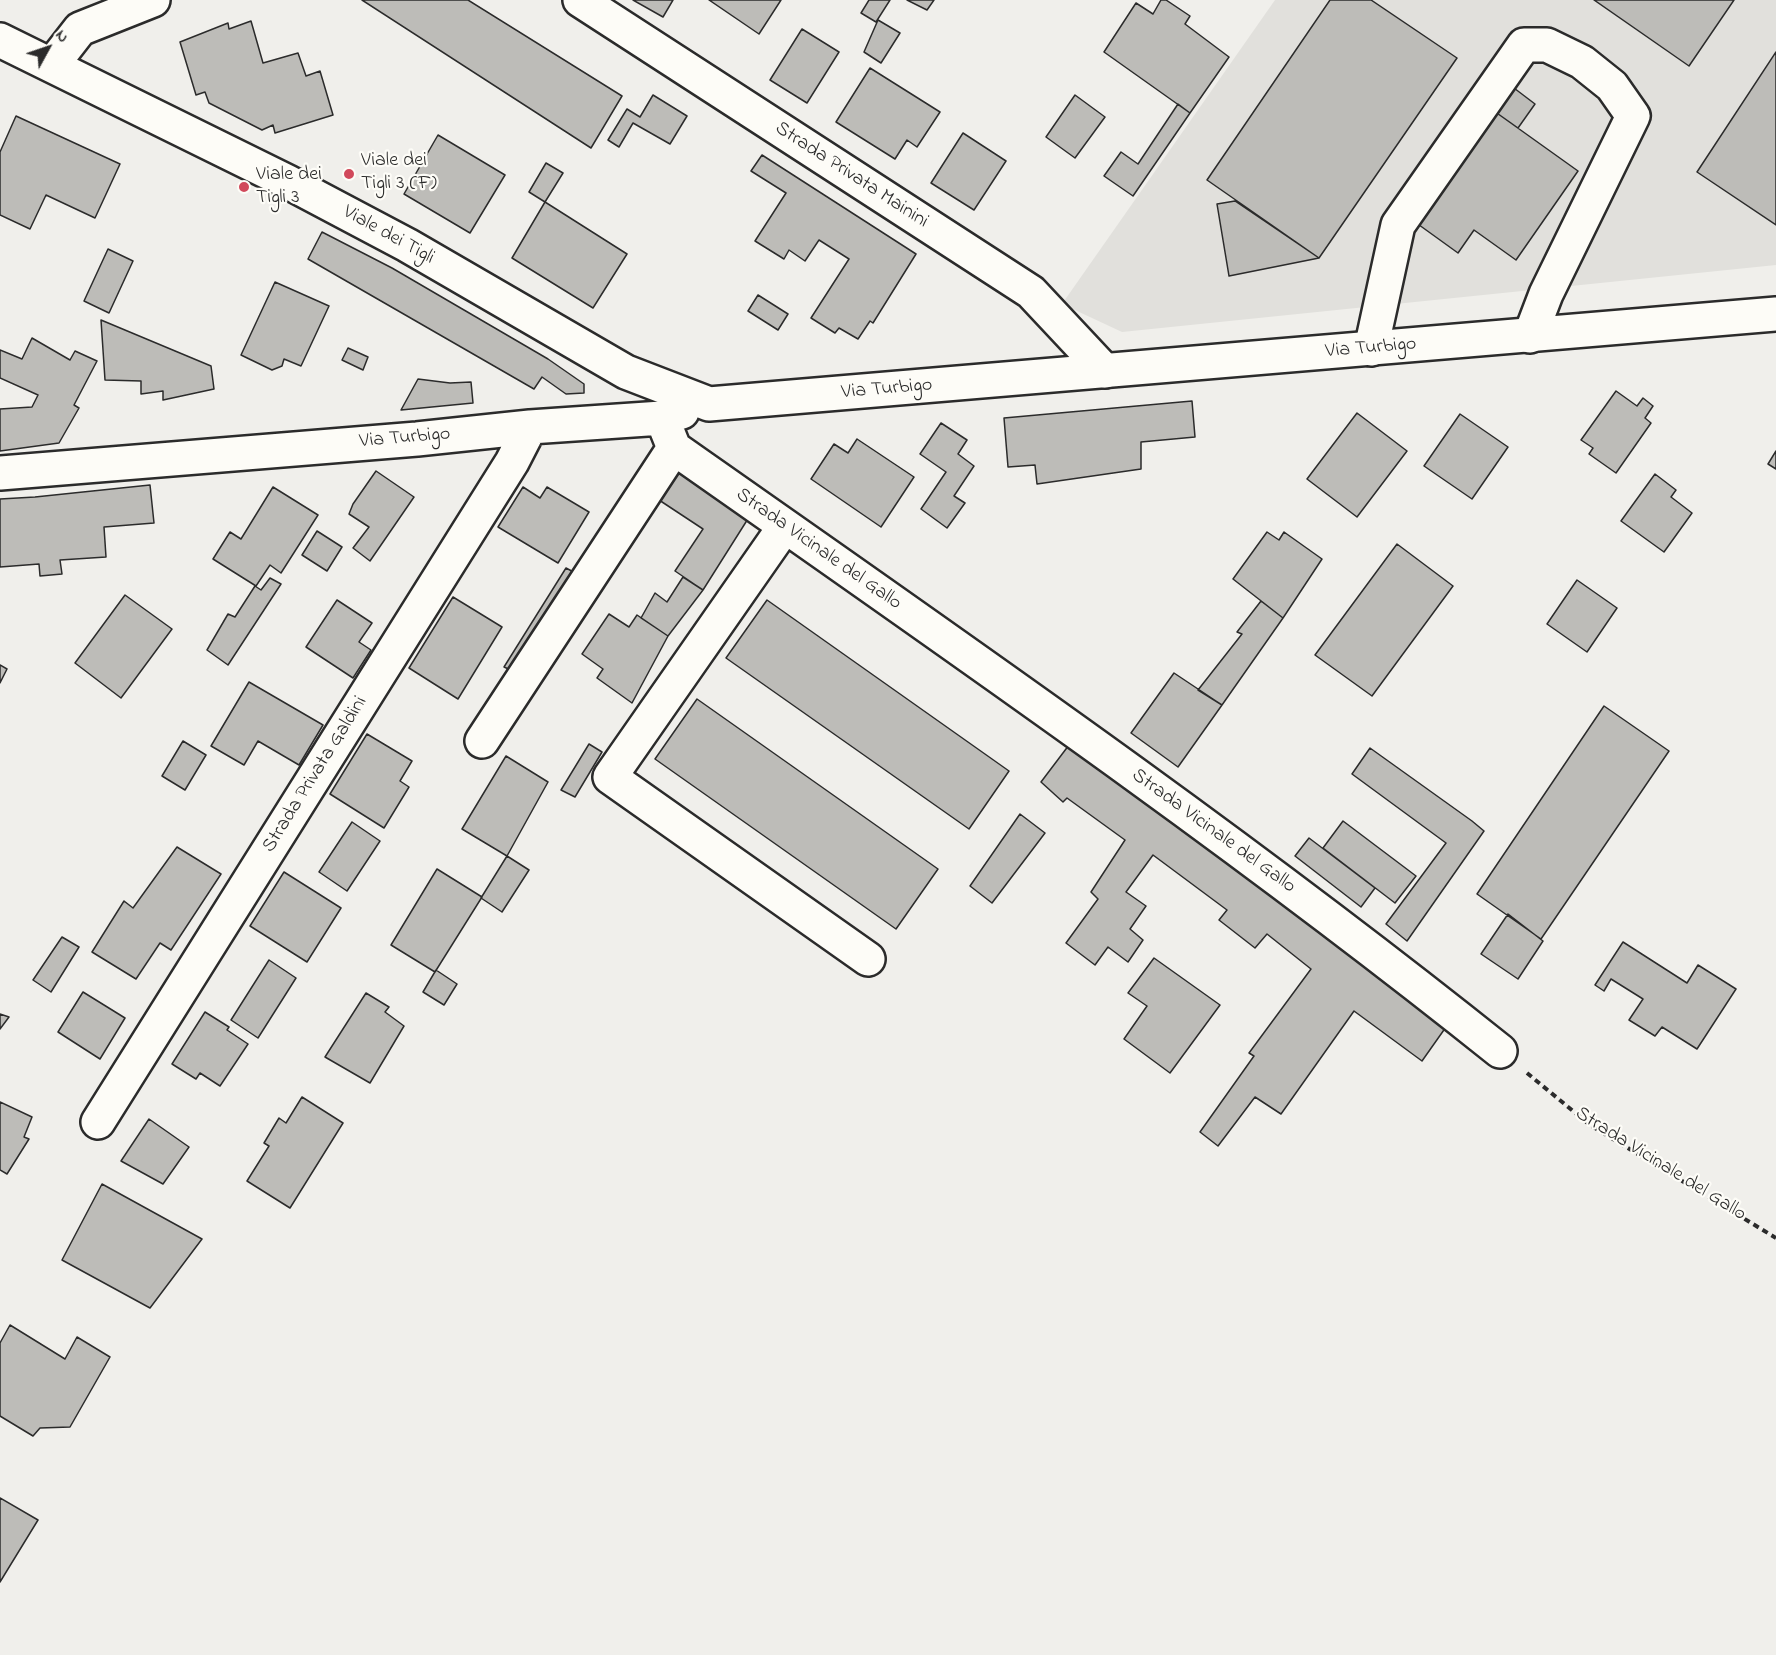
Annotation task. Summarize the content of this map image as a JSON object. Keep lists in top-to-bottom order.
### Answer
{
  "streets": {
    "street": [
      "Strada Privata Mainini",
      "Viale dei Tigli",
      "Via Turbigo",
      "Strada Vicinale del Gallo",
      "Strada Privata Galdini"
    ]
  },
  "crossings": [
    ["Strada Privata Mainini", "Via Turbigo"],
    ["Viale dei Tigli", "Via Turbigo"],
    ["Via Turbigo", "Strada Privata Galdini"]
  ],
  "places": ["Viale dei Tigli 3 (F)", "Viale dei Tigli 3"],
  "north": "top right"
}
